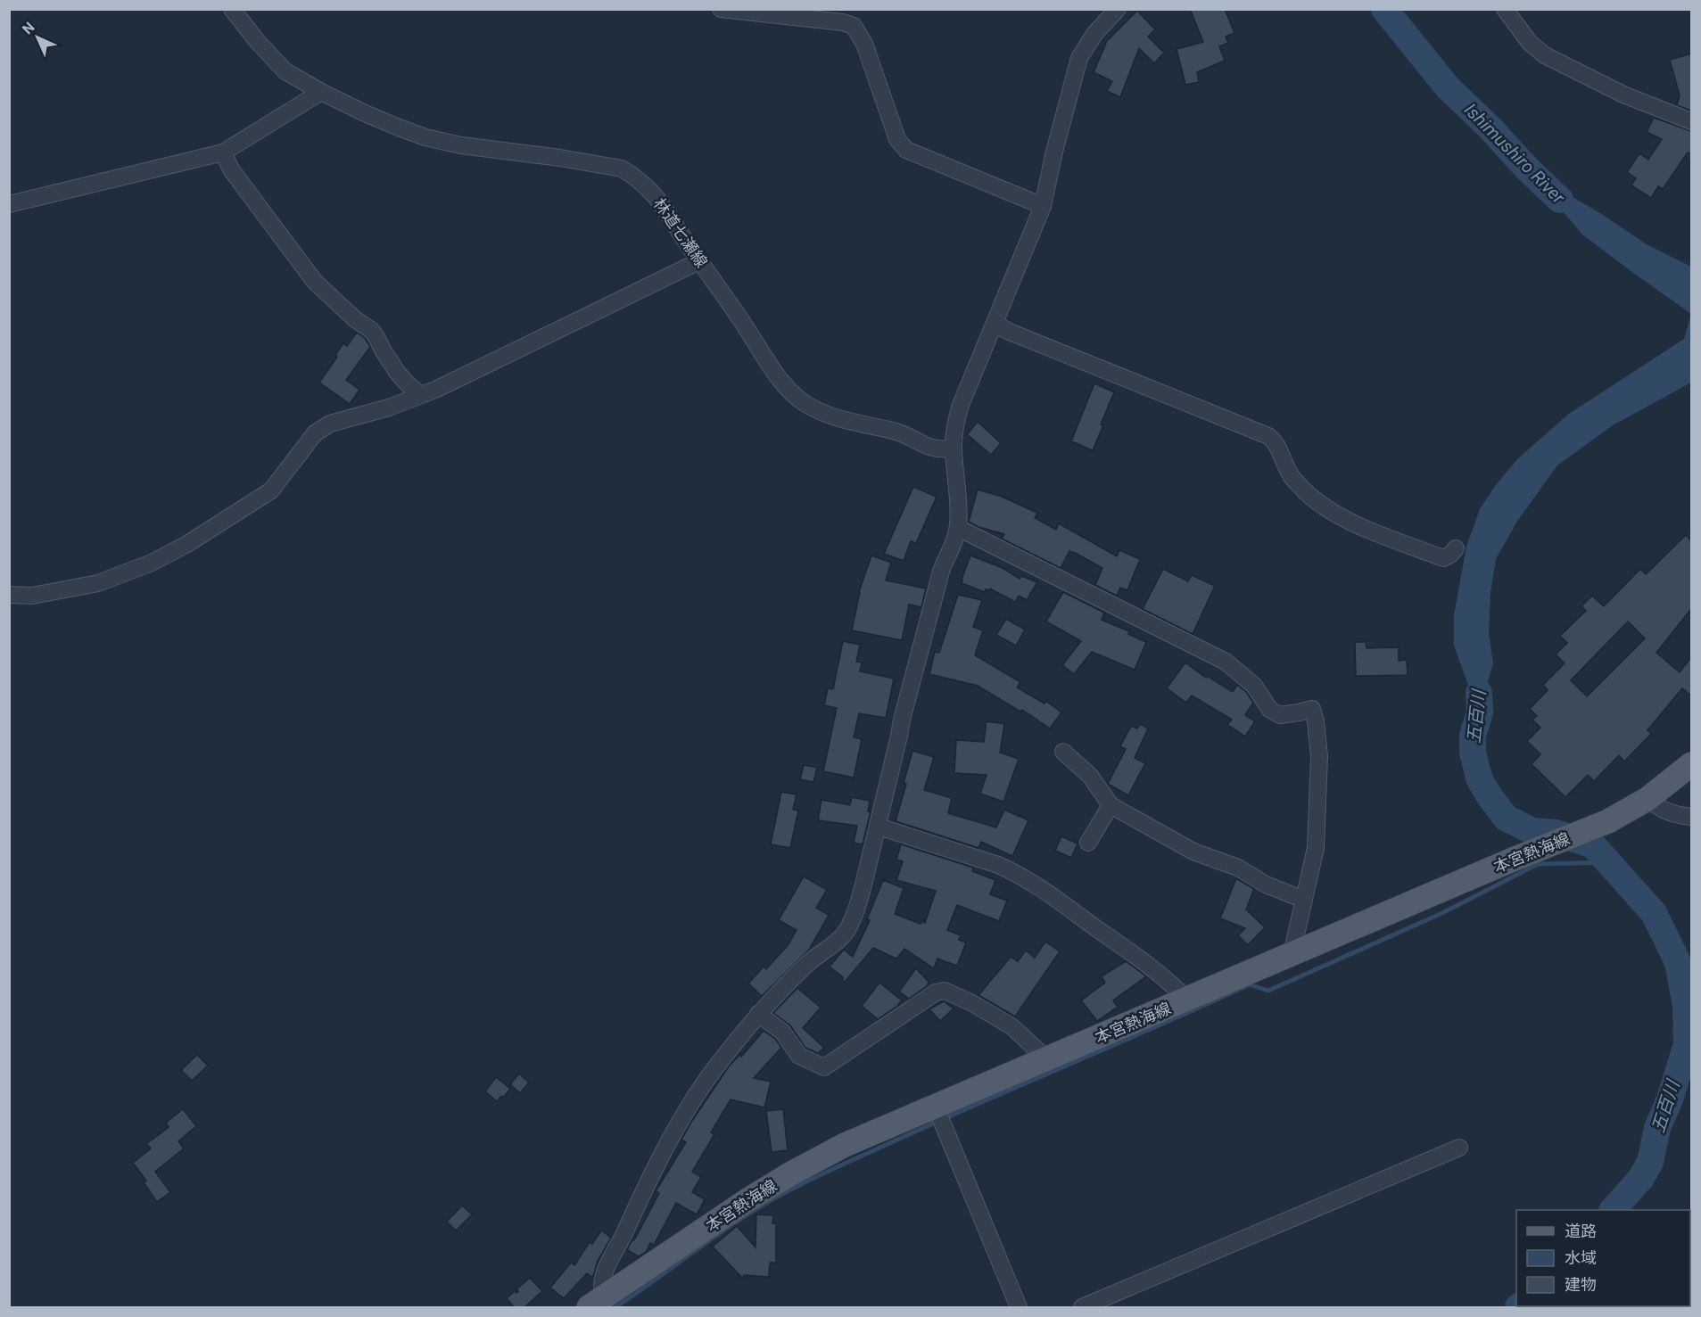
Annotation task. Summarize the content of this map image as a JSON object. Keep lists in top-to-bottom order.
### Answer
{
  "streets": {
    "main road": ["本宮熱海線"],
    "street": ["林道七瀬線"]
  },
  "water": ["Ishimushiro River", "五百川"],
  "legend": ["道路", "水域", "建物"],
  "north": "top left"
}
